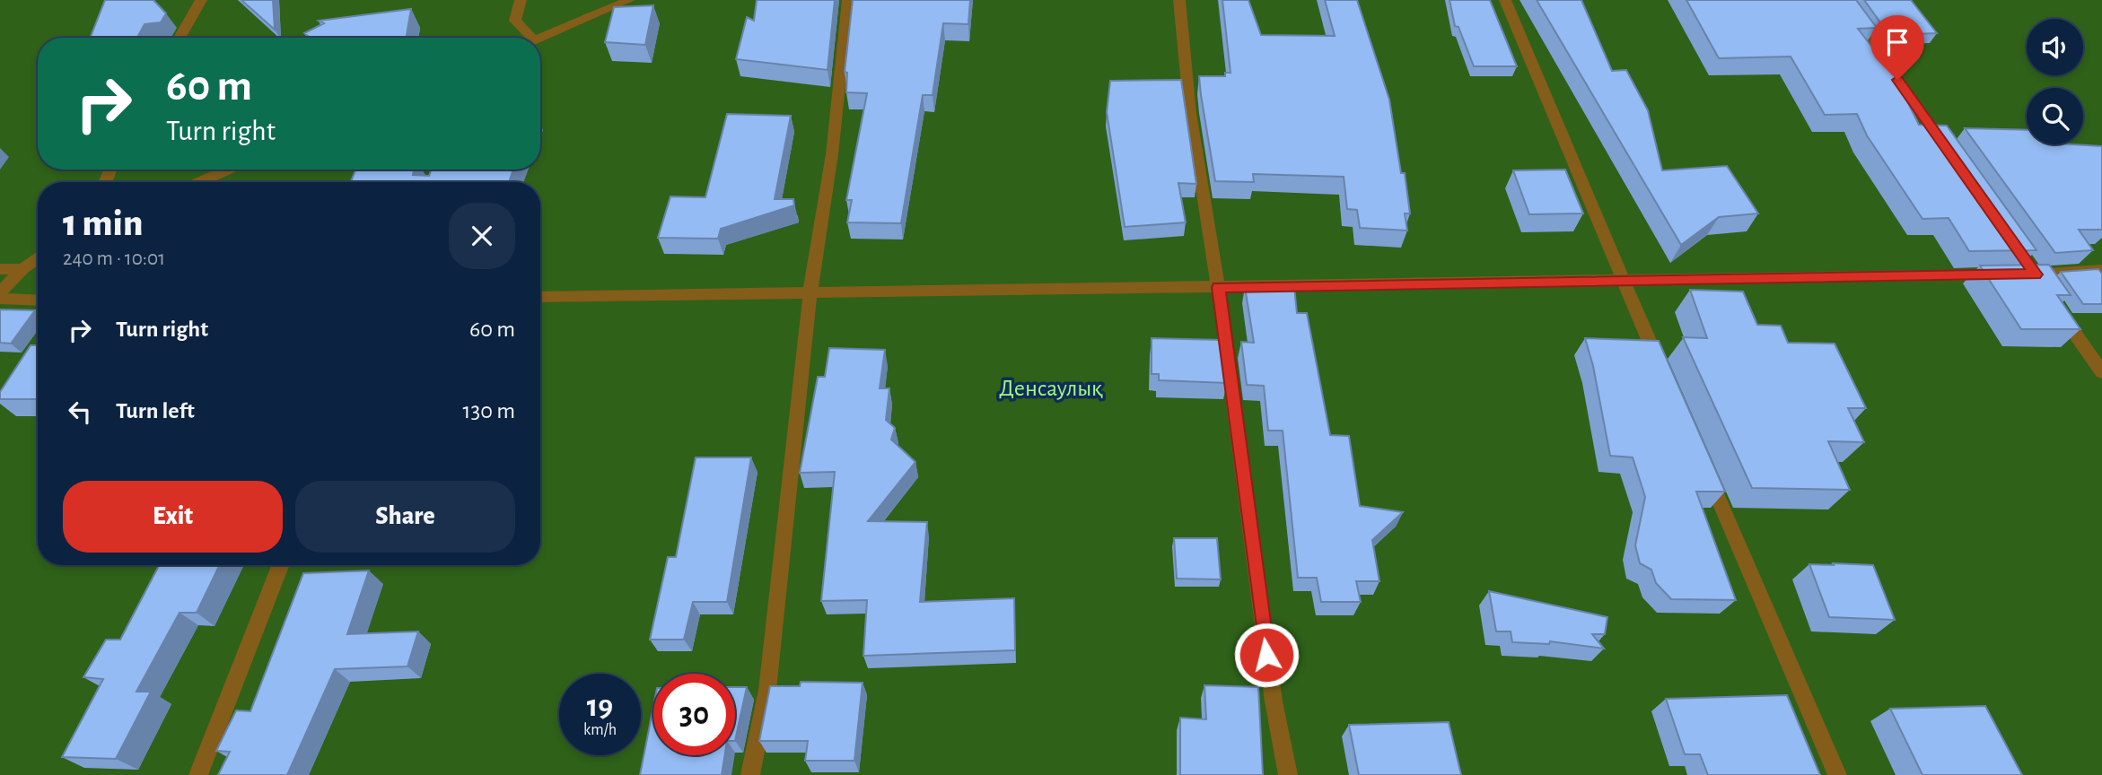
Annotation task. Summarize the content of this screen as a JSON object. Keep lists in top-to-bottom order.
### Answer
{
  "parks": ["Денсаулық"],
  "page": {
    "turn": ["60 m", "Turn right"],
    "heading": ["1 min", "240 m · 10:01"],
    "list": [
      {
        "name": "Turn right",
        "value": "60 m"
      },
      {
        "name": "Turn left",
        "value": "130 m"
      }
    ],
    "buttons": ["Exit", "Share"],
    "speed": "19 km/h",
    "limit": "30"
  }
}
